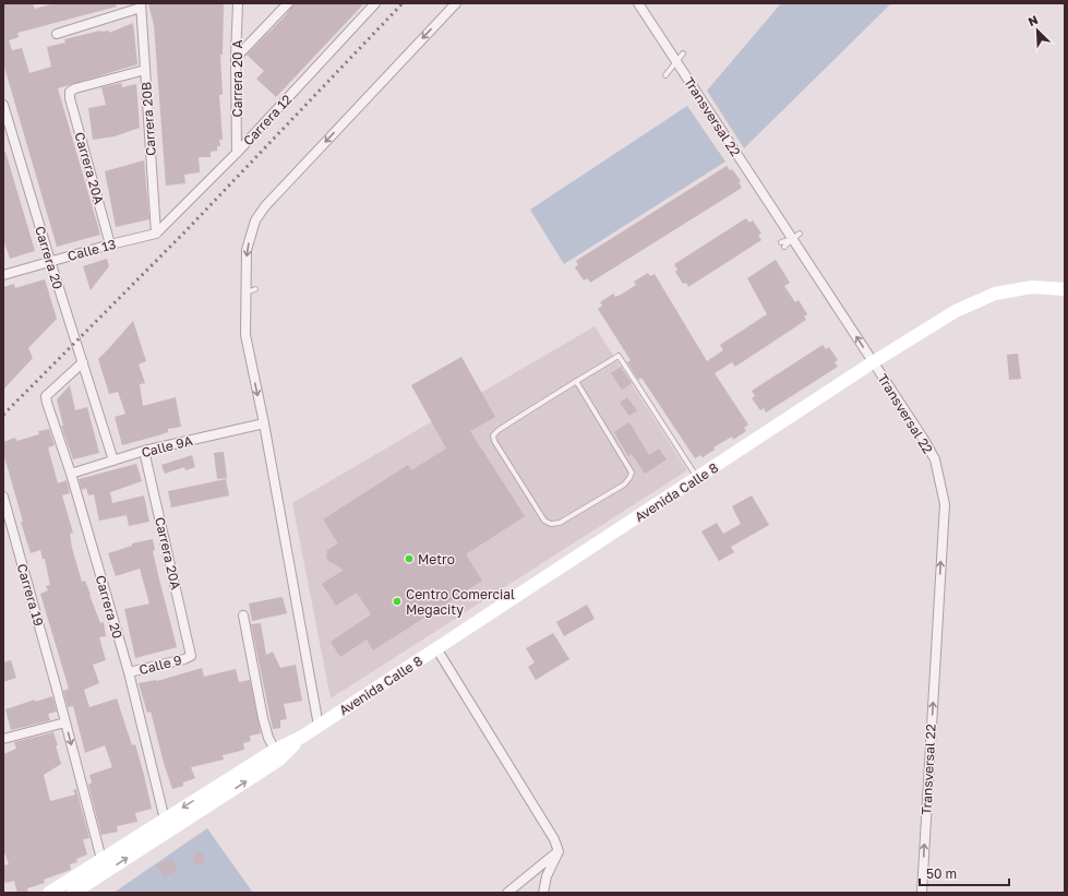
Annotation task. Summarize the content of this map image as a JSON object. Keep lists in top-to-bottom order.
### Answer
{
  "streets": {
    "main road": ["Avenida Calle 8"],
    "street": [
      "Carrera 20 A",
      "Transversal 22",
      "Carrera 20B",
      "Carrera 12",
      "Carrera 20A",
      "Calle 13",
      "Carrera 20",
      "Calle 9A",
      "Carrera 19",
      "Calle 9"
    ]
  },
  "crossings": [
    ["Carrera 20 A", "Carrera 12"],
    ["Transversal 22", "Avenida Calle 8"],
    ["Carrera 20B", "Carrera 12"],
    ["Carrera 20B", "Carrera 20A"],
    ["Carrera 20B", "Calle 13"],
    ["Carrera 12", "Calle 13"],
    ["Carrera 20A", "Calle 13"],
    ["Carrera 20A", "Calle 9A"],
    ["Carrera 20A", "Calle 9"],
    ["Calle 13", "Carrera 20"],
    ["Carrera 20", "Calle 9A"],
    ["Carrera 20", "Avenida Calle 8"],
    ["Carrera 20", "Calle 9"],
    ["Avenida Calle 8", "Carrera 19"]
  ],
  "one_way": ["Transversal 22", "Carrera 19"],
  "places": ["Metro", "Centro Comercial Megacity"],
  "scale_bar": "50 m",
  "north": "top left"
}
